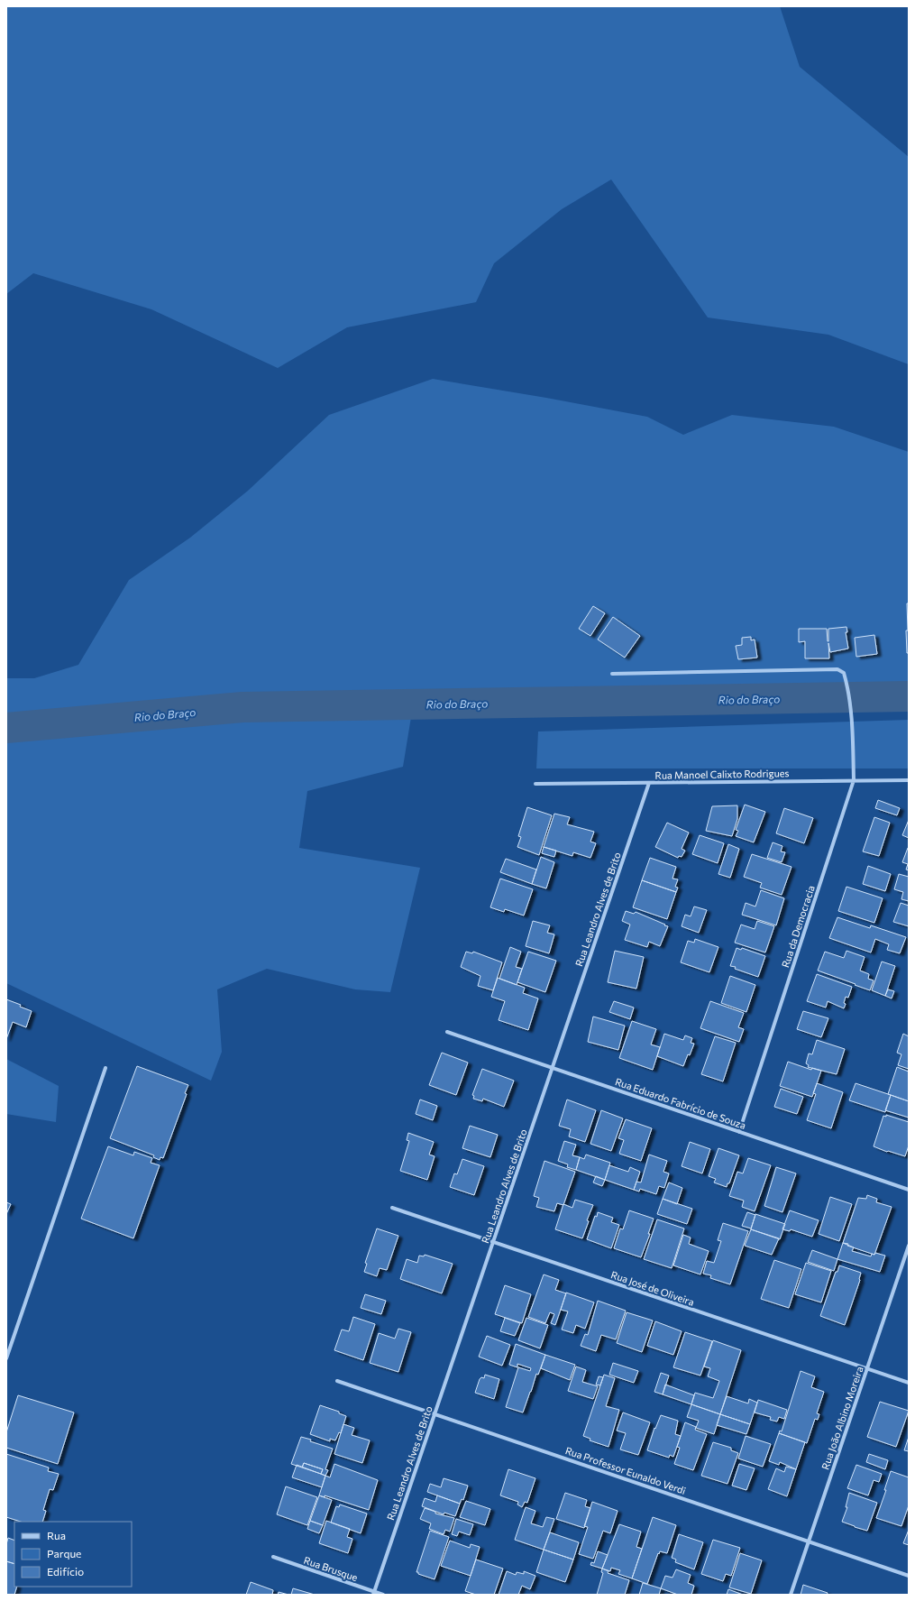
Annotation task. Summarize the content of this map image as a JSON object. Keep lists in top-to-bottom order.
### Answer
{
  "streets": {
    "street": [
      "Rua Manoel Calixto Rodrigues",
      "Rua Leandro Alves de Brito",
      "Rua da Democracia",
      "Rua Eduardo Fabrício de Souza",
      "Rua José de Oliveira",
      "Rua João Albino Moreira",
      "Rua Professor Eunaldo Verdi",
      "Rua Brusque"
    ]
  },
  "crossings": [
    ["Rua Manoel Calixto Rodrigues", "Rua Leandro Alves de Brito"],
    ["Rua Manoel Calixto Rodrigues", "Rua da Democracia"],
    ["Rua Leandro Alves de Brito", "Rua Eduardo Fabrício de Souza"],
    ["Rua Leandro Alves de Brito", "Rua José de Oliveira"],
    ["Rua Leandro Alves de Brito", "Rua Professor Eunaldo Verdi"],
    ["Rua Leandro Alves de Brito", "Rua Brusque"],
    ["Rua da Democracia", "Rua Eduardo Fabrício de Souza"],
    ["Rua José de Oliveira", "Rua João Albino Moreira"],
    ["Rua João Albino Moreira", "Rua Professor Eunaldo Verdi"]
  ],
  "water": ["Rio do Braço"],
  "legend": ["Rua", "Parque", "Edifício"]
}
